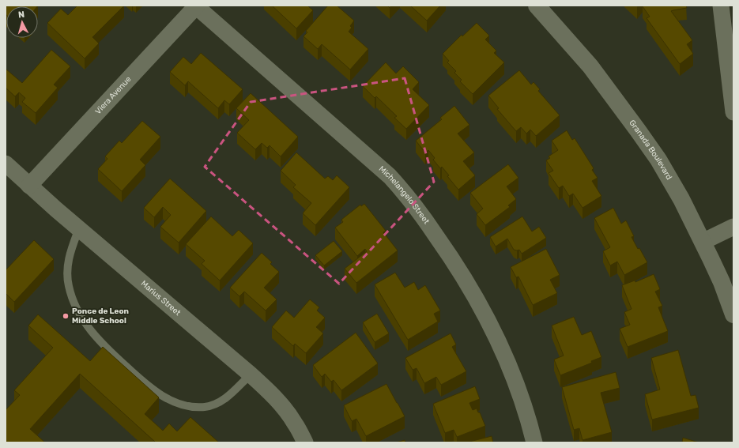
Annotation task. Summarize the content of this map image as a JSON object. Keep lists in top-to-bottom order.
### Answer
{
  "streets": {
    "street": [
      "Viera Avenue",
      "Granada Boulevard",
      "Michelangelo Street",
      "Marius Street"
    ]
  },
  "crossings": [
    ["Viera Avenue", "Michelangelo Street"],
    ["Viera Avenue", "Marius Street"]
  ],
  "places": ["Ponce de Leon Middle School"],
  "north": "top"
}
